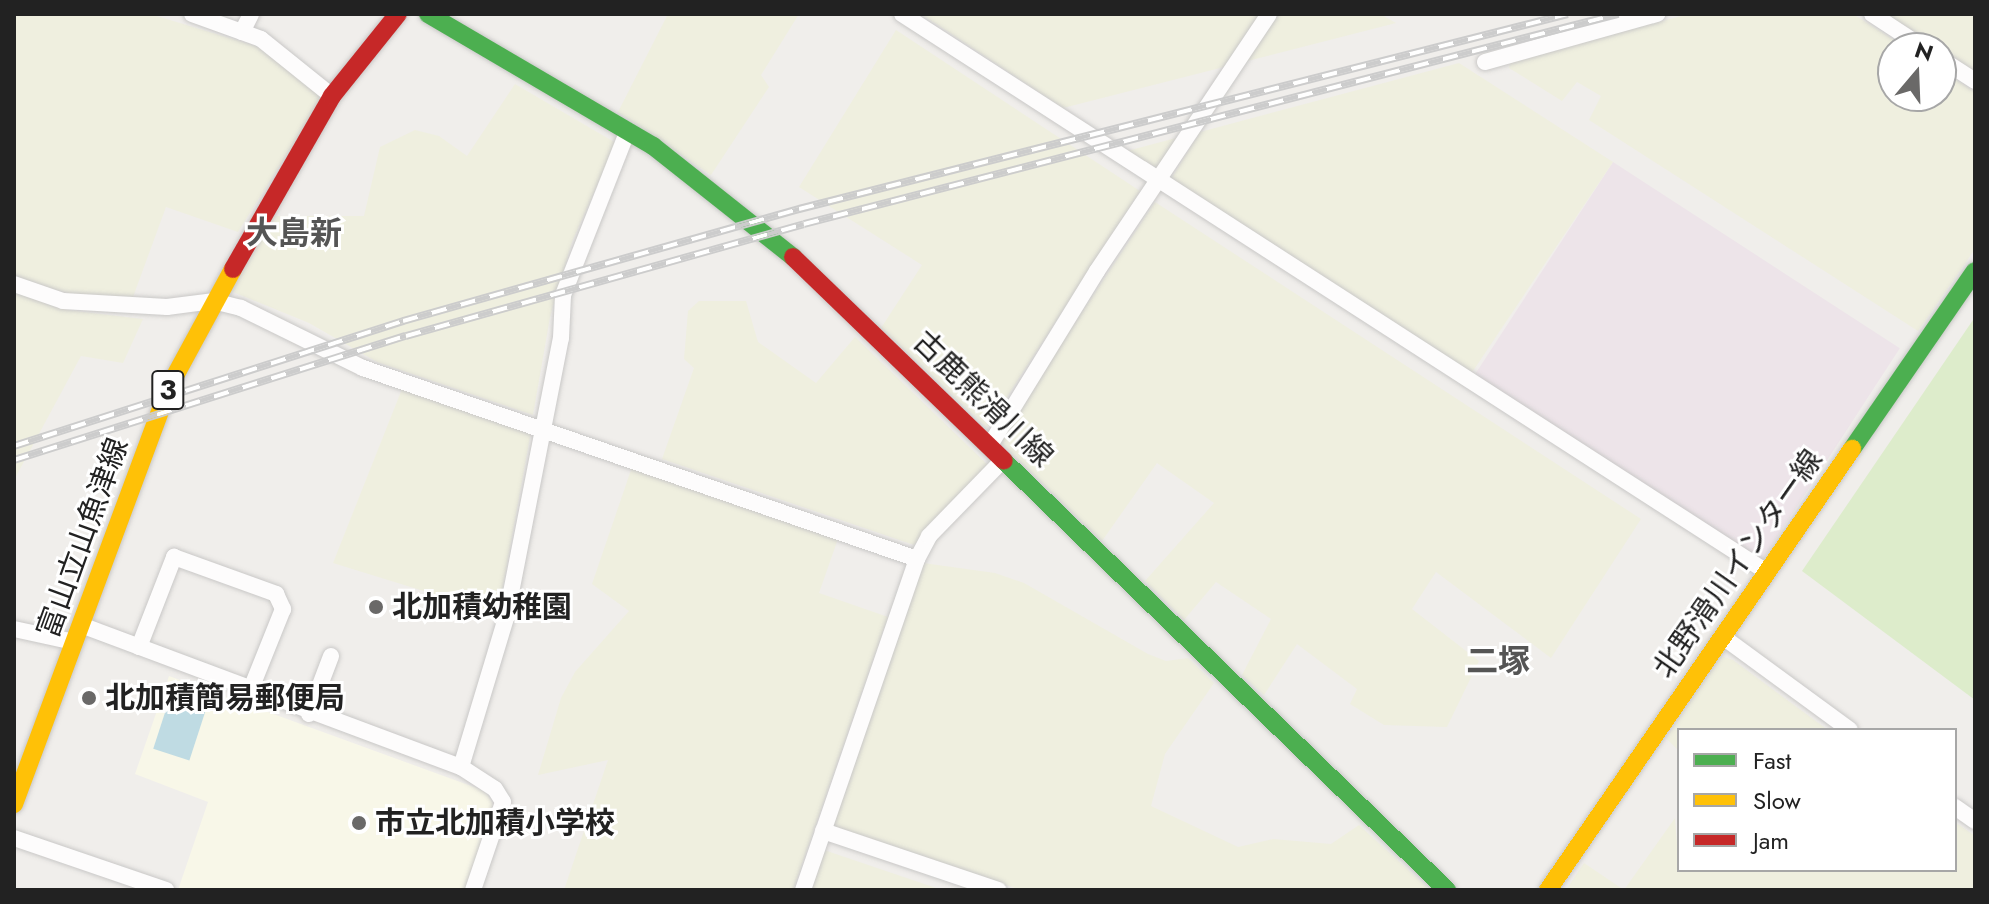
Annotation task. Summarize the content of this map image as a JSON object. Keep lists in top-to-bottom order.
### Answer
{
  "streets": {
    "main road": [
      "3",
      "古鹿熊滑川線",
      "富山立山魚津線",
      "北野滑川インター線"
    ]
  },
  "districts": ["大島新", "二塚"],
  "places": ["北加積幼稚園", "北加積簡易郵便局", "市立北加積小学校"],
  "legend": ["Fast", "Slow", "Jam"],
  "north": "top"
}
